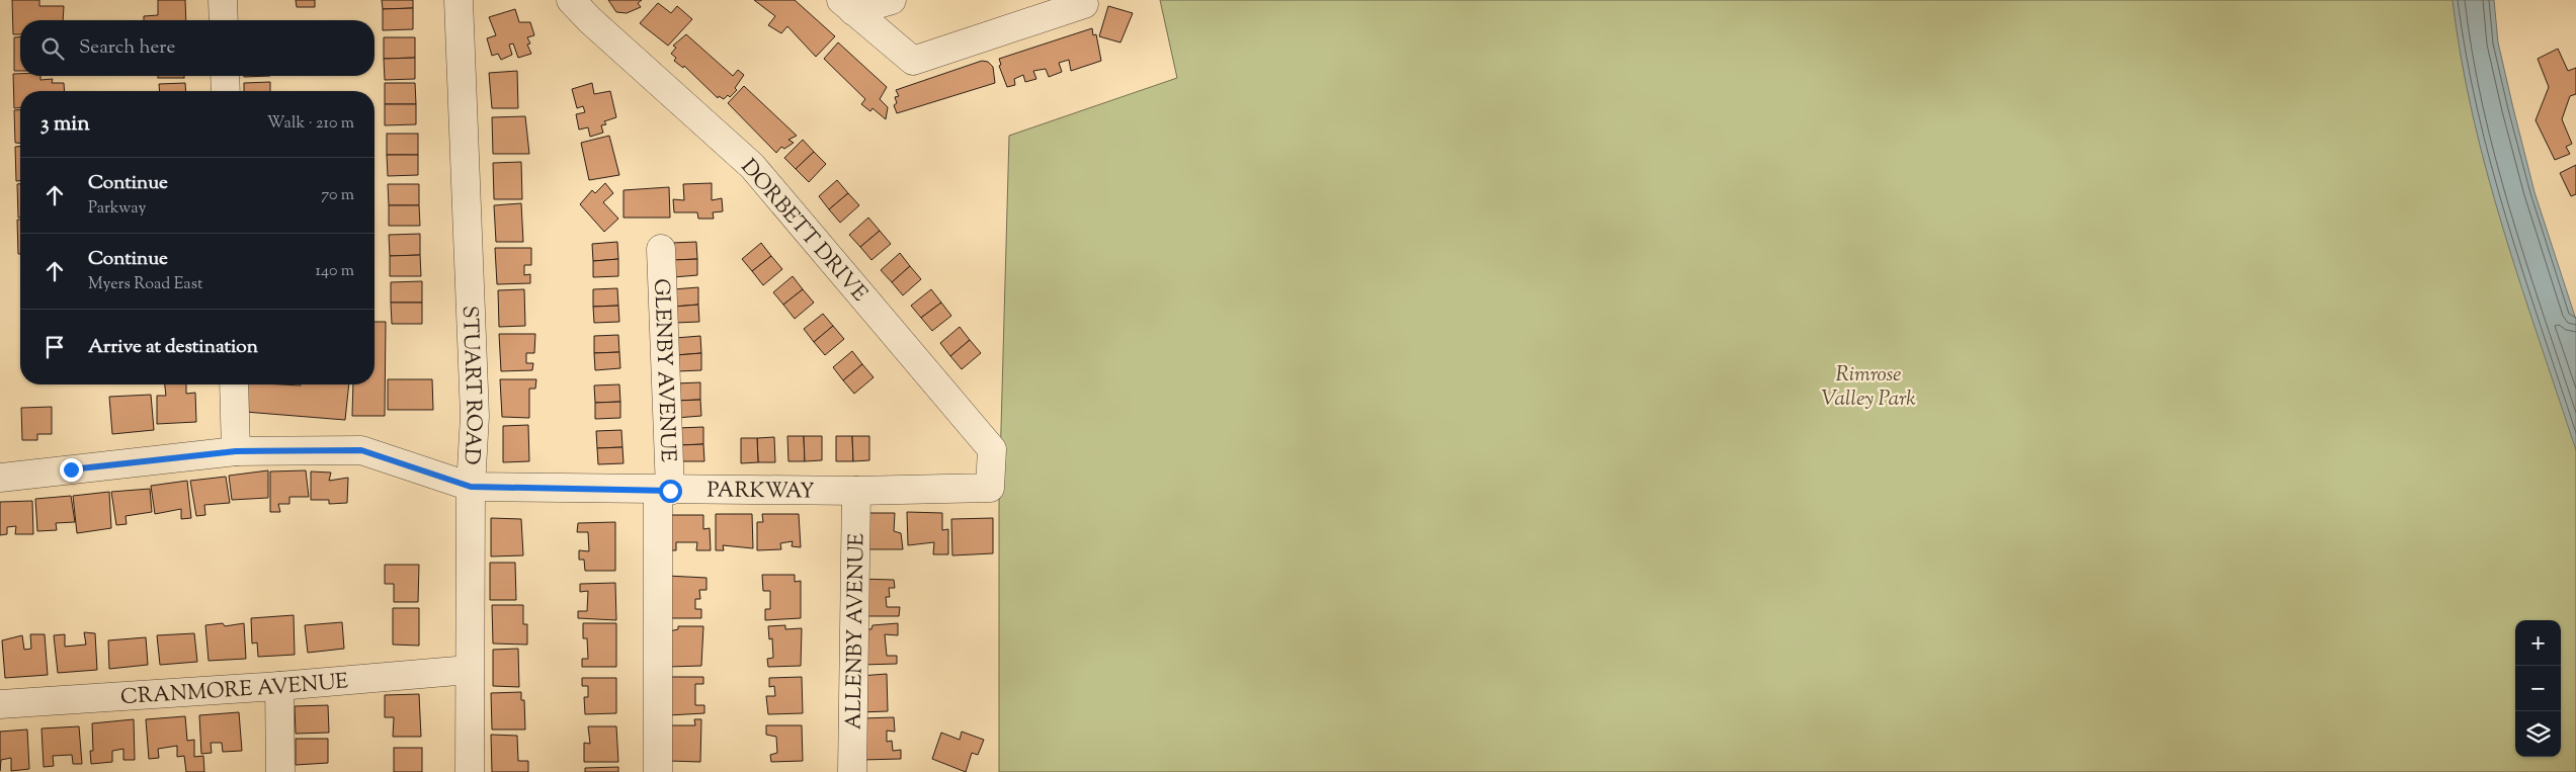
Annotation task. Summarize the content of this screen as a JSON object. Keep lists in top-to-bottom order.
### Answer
{
  "streets": {
    "street": [
      "DORBETT DRIVE",
      "GLENBY AVENUE",
      "STUART ROAD",
      "PARKWAY",
      "ALLENBY AVENUE",
      "CRANMORE AVENUE"
    ]
  },
  "crossings": [
    ["DORBETT DRIVE", "PARKWAY"],
    ["GLENBY AVENUE", "PARKWAY"],
    ["STUART ROAD", "PARKWAY"],
    ["STUART ROAD", "CRANMORE AVENUE"],
    ["PARKWAY", "ALLENBY AVENUE"]
  ],
  "parks": ["Rimrose Valley Park"],
  "page": {
    "search": "Search here",
    "heading": ["3 min", "Walk · 210 m"],
    "list": [
      ["Continue", "Parkway", "70 m"],
      ["Continue", "Myers Road East", "140 m"],
      "Arrive at destination"
    ],
    "map_buttons": ["+", "−"]
  }
}
